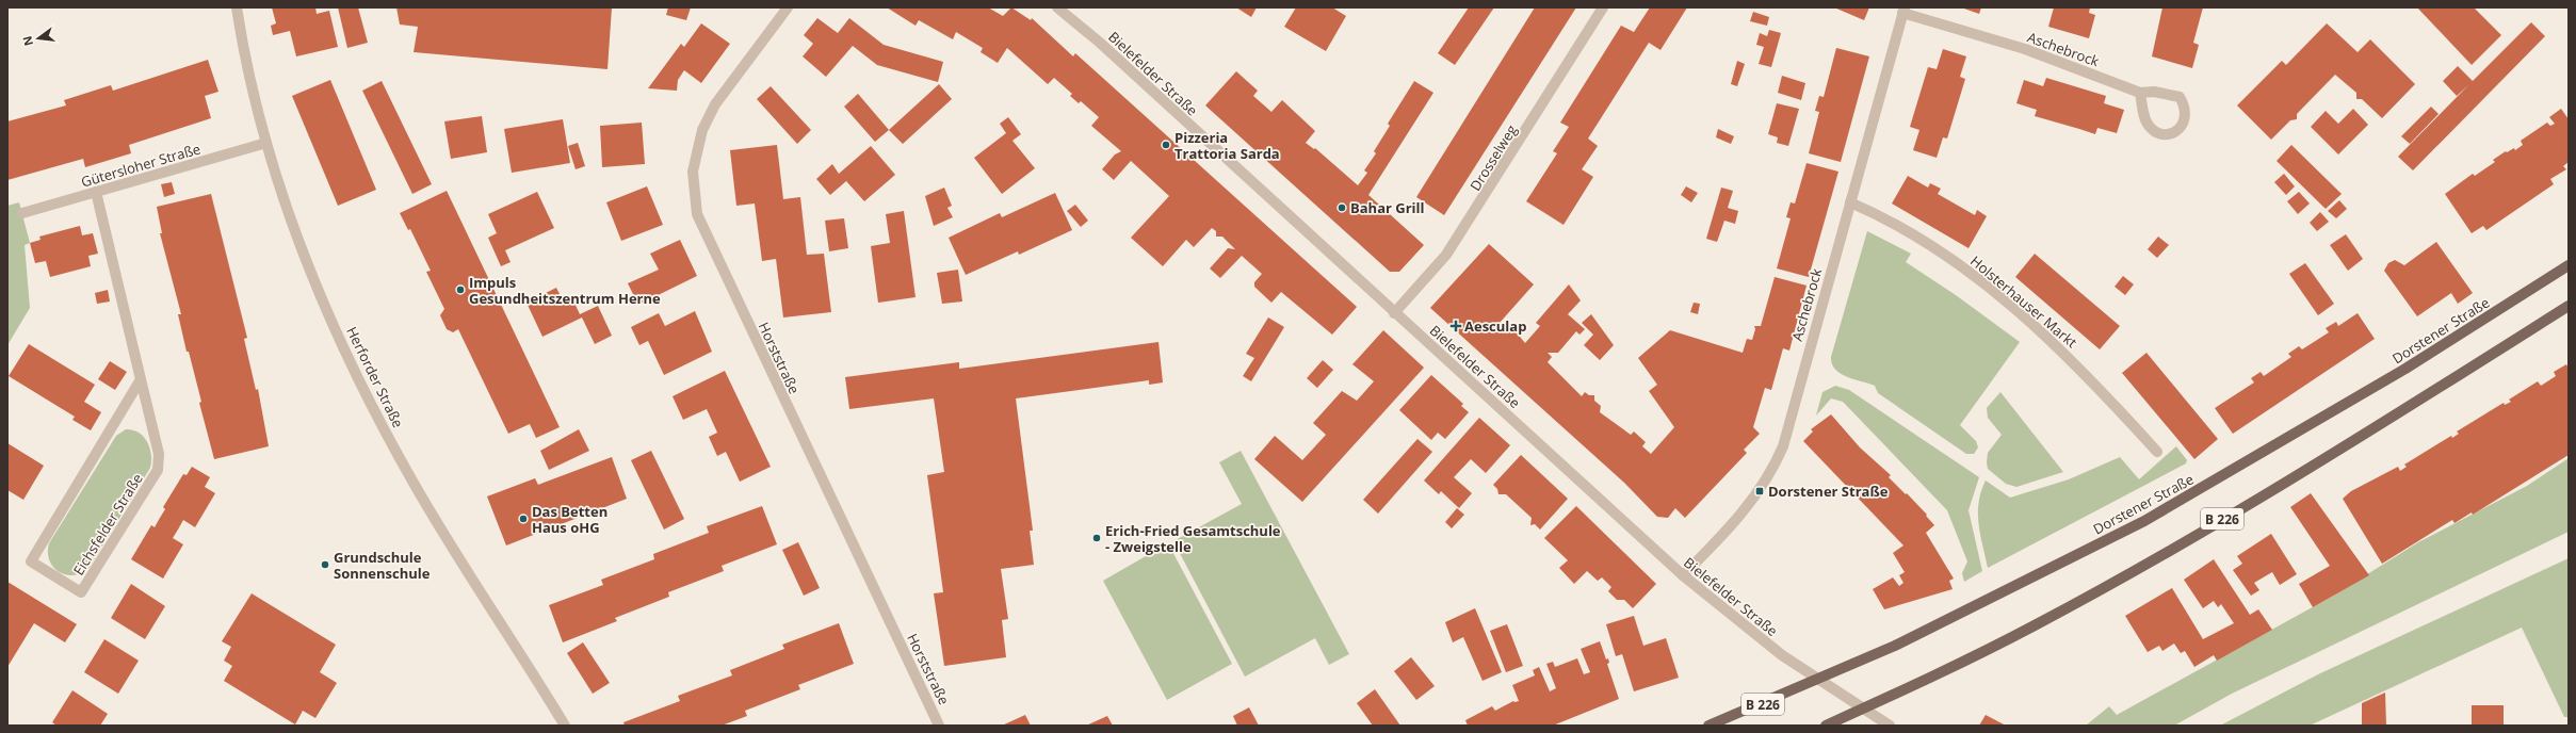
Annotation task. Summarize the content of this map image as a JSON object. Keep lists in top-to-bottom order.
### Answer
{
  "streets": {
    "main road": ["Dorstener Straße", "B 226"],
    "street": [
      "Aschebrock",
      "Bielefelder Straße",
      "Drosselweg",
      "Gütersloher Straße",
      "Holsterhauser Markt",
      "Horststraße",
      "Herforder Straße",
      "Eichsfelder Straße"
    ]
  },
  "crossings": [
    ["Aschebrock", "Bielefelder Straße"],
    ["Aschebrock", "Holsterhauser Markt"],
    ["Bielefelder Straße", "Drosselweg"],
    ["Bielefelder Straße", "Dorstener Straße"],
    ["Bielefelder Straße", "B 226"],
    ["Gütersloher Straße", "Herforder Straße"],
    ["Gütersloher Straße", "Eichsfelder Straße"]
  ],
  "places": {
    "other": [
      "Pizzeria Trattoria Sarda",
      "Bahar Grill",
      "Impuls Gesundheitszentrum Herne",
      "Das Betten Haus oHG",
      "Erich-Fried Gesamtschule - Zweigstelle",
      "Grundschule Sonnenschule"
    ],
    "health": ["Aesculap"],
    "transit": ["Dorstener Straße"]
  },
  "north": "left"
}
